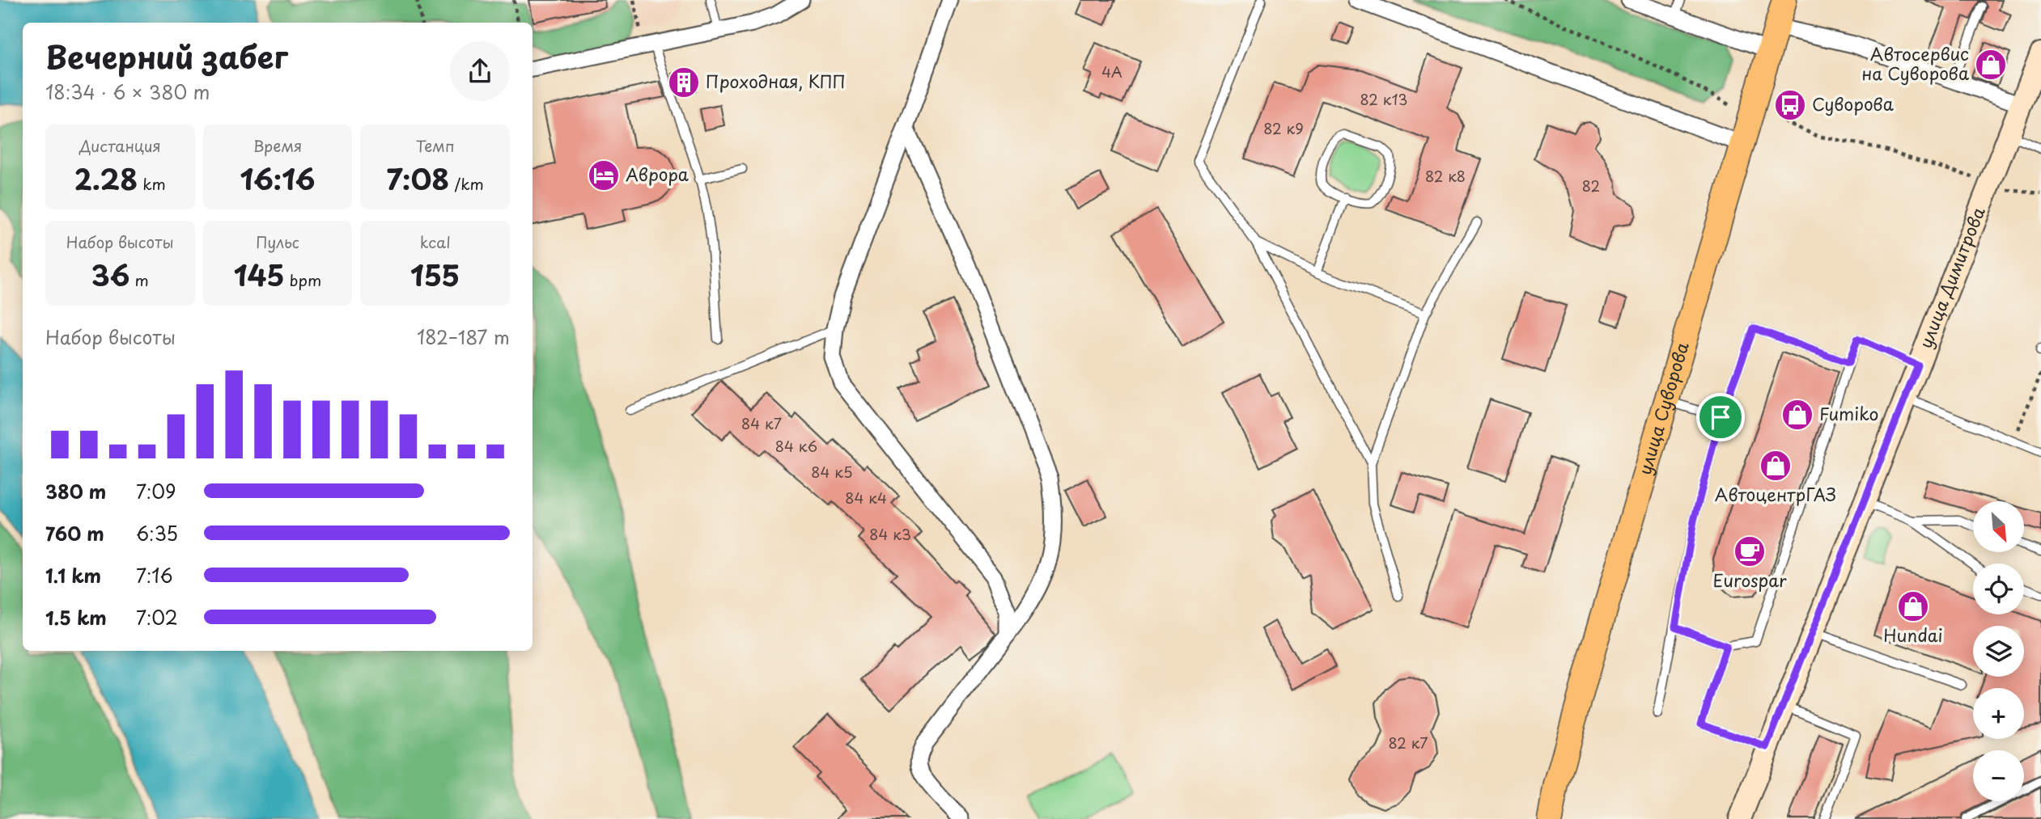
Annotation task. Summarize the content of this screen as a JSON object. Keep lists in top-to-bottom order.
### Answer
{
  "streets": {
    "main road": ["улица Димитрова", "улица Суворова"]
  },
  "places": {
    "shop": [
      "Автосервис на Суворова",
      "Fumiko",
      "АвтоцентрГАЗ",
      "Hundai"
    ],
    "building": ["Проходная, КПП"],
    "bus stop": ["Суворова"],
    "hotel": ["Аврора"],
    "cafe": ["Eurospar"]
  },
  "house_numbers": [
    "4А",
    "82 к13",
    "82 к9",
    "82 к8",
    "82",
    "84 к7",
    "84 к6",
    "84 к5",
    "84 к4",
    "84 к3",
    "82 к7"
  ],
  "north": "bottom right",
  "page": {
    "heading": ["Вечерний забег", "18:34 · 6 × 380 m"],
    "stats": [
      ["Дистанция", "2.28 km"],
      ["Время", "16:16"],
      ["Темп", "7:08 /km"],
      ["Набор высоты", "36 m"],
      ["Пульс", "145 bpm"],
      ["kcal", "155"]
    ],
    "chart": ["Набор высоты", "182–187 m"],
    "list": [
      {
        "name": "380 m",
        "note": "7:09"
      },
      {
        "name": "760 m",
        "note": "6:35"
      },
      {
        "name": "1.1 km",
        "note": "7:16"
      },
      {
        "name": "1.5 km",
        "note": "7:02"
      }
    ],
    "map_buttons": ["+", "−"]
  }
}
